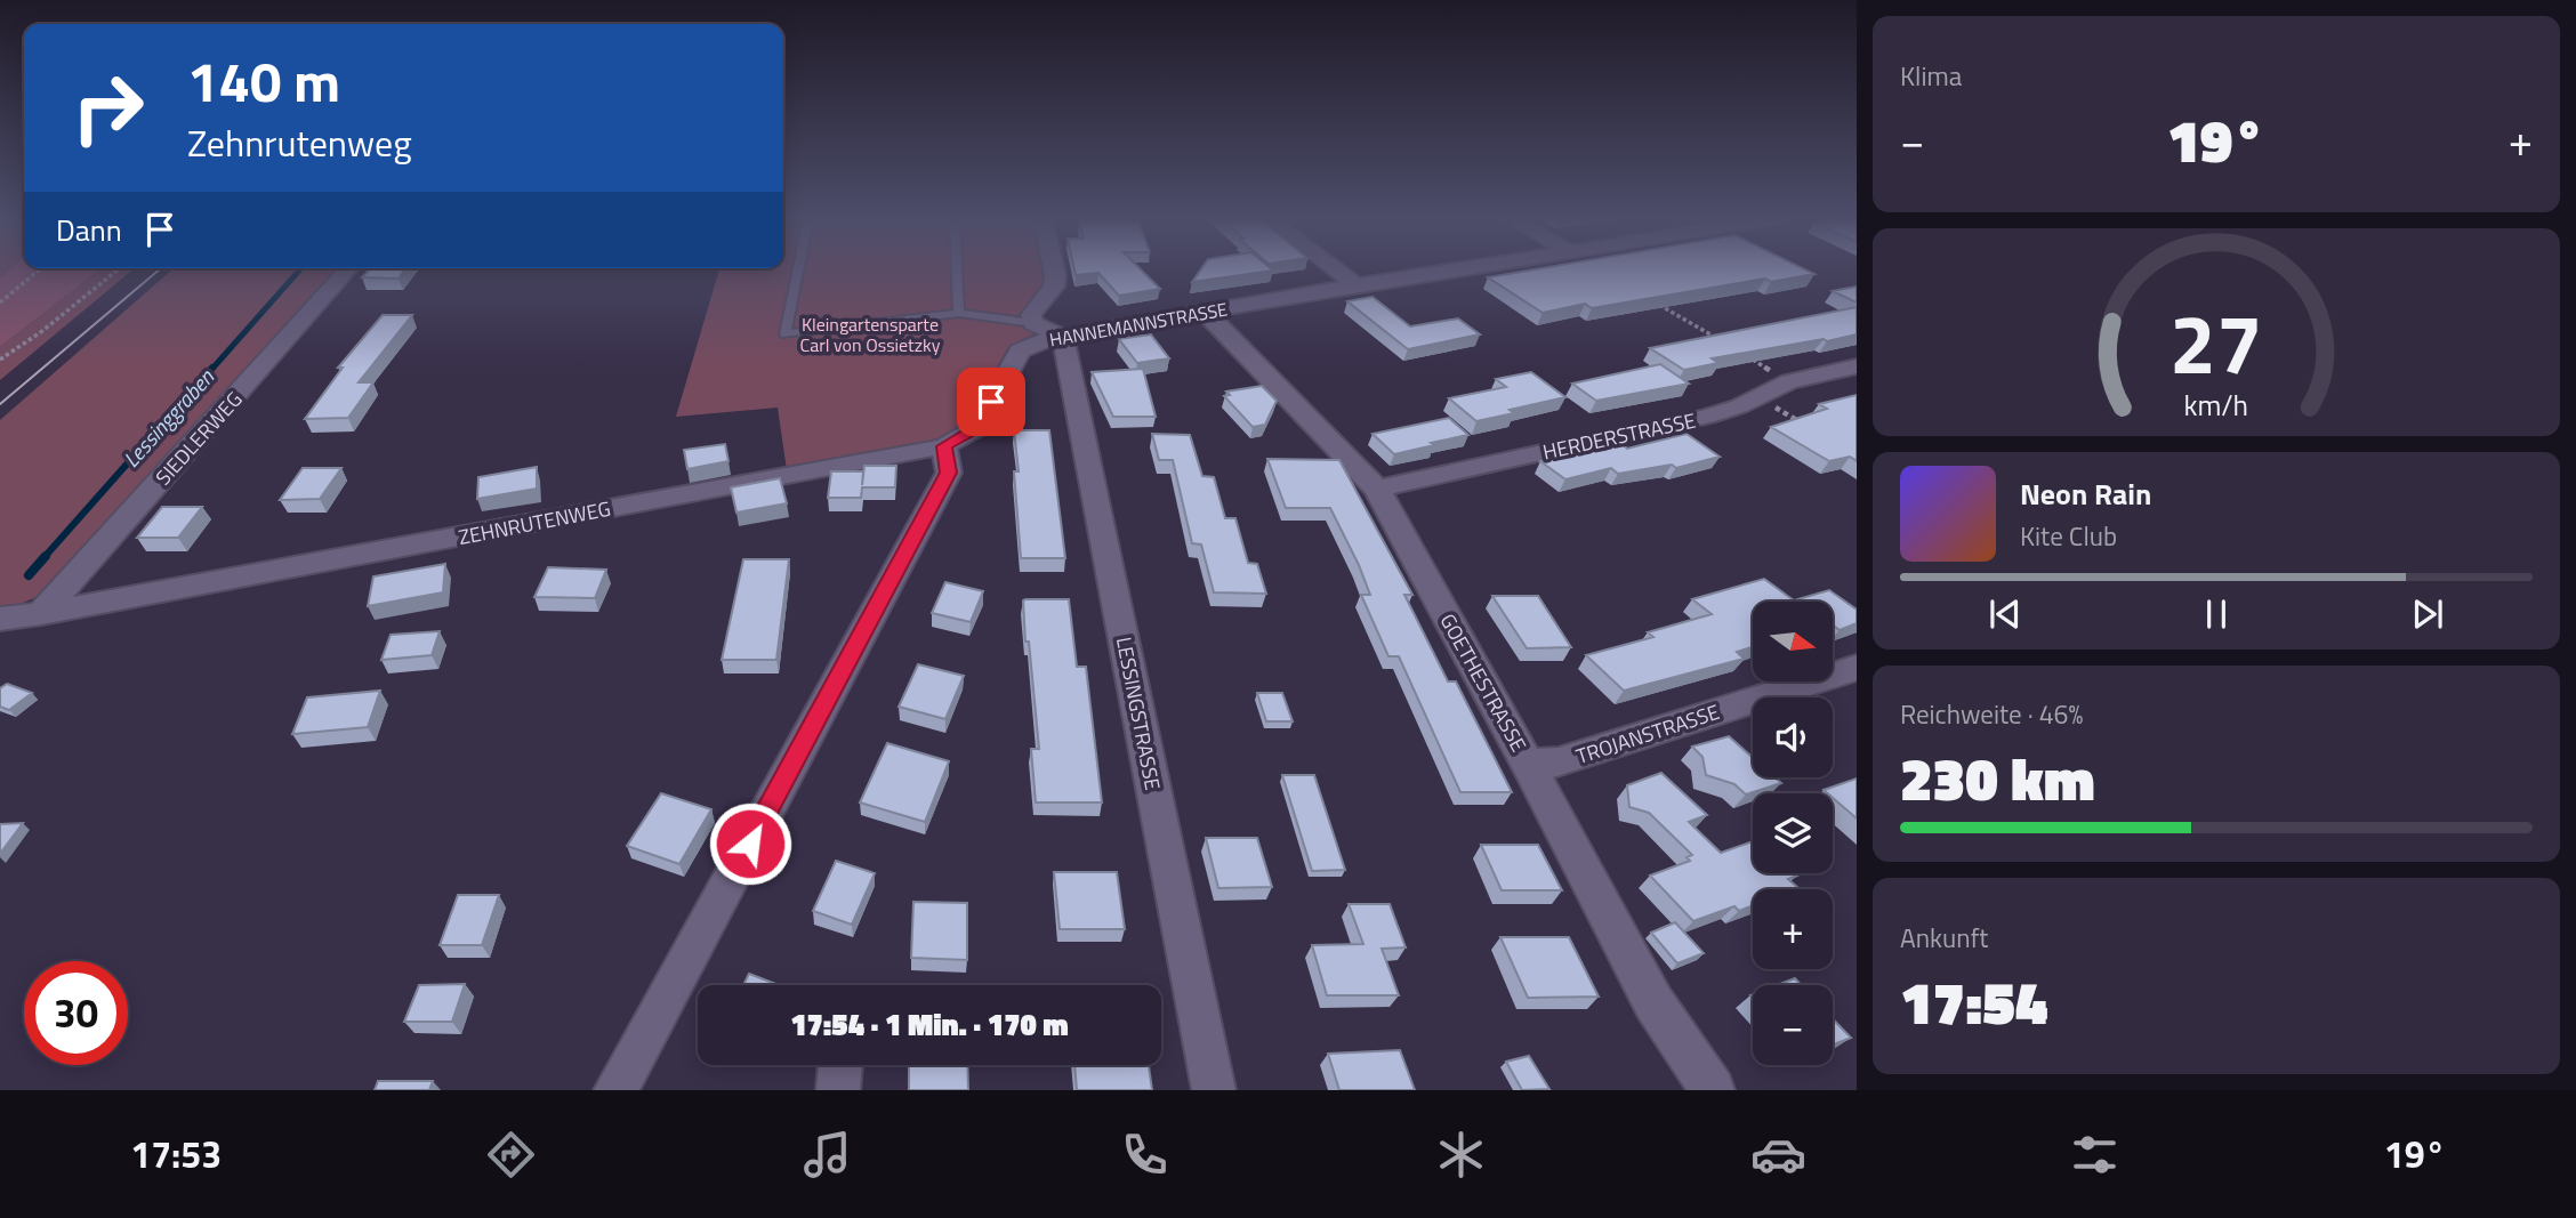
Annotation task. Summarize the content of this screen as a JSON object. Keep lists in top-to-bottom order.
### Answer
{
  "streets": {
    "street": [
      "HANNEMANNSTRASSE",
      "HERDERSTRASSE",
      "SIEDLERWEG",
      "ZEHNRUTENWEG",
      "GOETHESTRASSE",
      "LESSINGSTRASSE",
      "TROJANSTRASSE"
    ]
  },
  "crossings": [
    ["HANNEMANNSTRASSE", "ZEHNRUTENWEG"],
    ["HANNEMANNSTRASSE", "GOETHESTRASSE"],
    ["HANNEMANNSTRASSE", "LESSINGSTRASSE"],
    ["HERDERSTRASSE", "GOETHESTRASSE"],
    ["SIEDLERWEG", "ZEHNRUTENWEG"],
    ["GOETHESTRASSE", "TROJANSTRASSE"]
  ],
  "water": ["Lessinggraben"],
  "parks": ["Kleingartensparte Carl von Ossietzky"],
  "north": "right",
  "page": {
    "tile": [
      "Klima",
      ["Reichweite · 46%", "230 km"],
      ["Ankunft", "17:54"]
    ],
    "turn": ["140 m", "Zehnrutenweg"],
    "heat": ["−", "19°", "+"],
    "then": "Dann",
    "song": ["Neon Rain", "Kite Club"],
    "map_buttons": ["+", "−"],
    "limit": "30",
    "trip": "17:54 · 1 Min. · 170 m",
    "tabs": ["17:53", "19°"],
    "gauge": ["27", "km/h"]
  }
}
